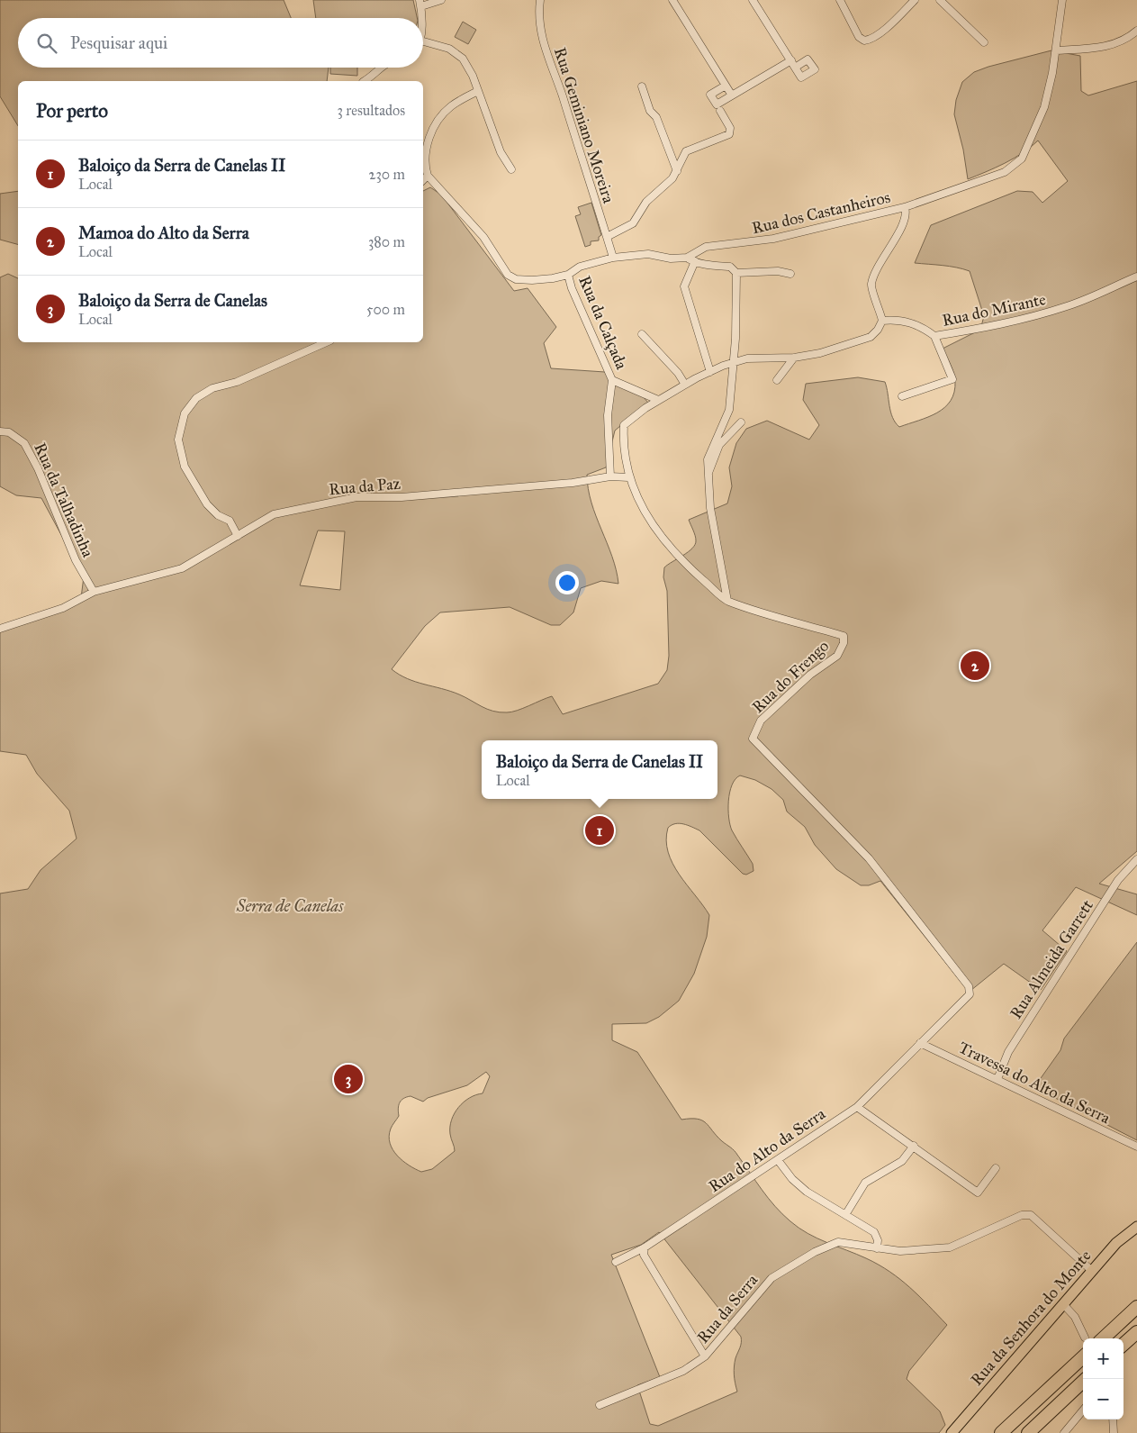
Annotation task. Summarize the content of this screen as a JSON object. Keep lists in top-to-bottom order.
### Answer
{
  "streets": {
    "main road": ["Rua da Senhora do Monte"],
    "street": [
      "Rua Geminiano Moreira",
      "Rua dos Castanheiros",
      "Rua do Mirante",
      "Rua da Calçada",
      "Rua da Paz",
      "Rua da Talhadinha",
      "Rua do Frengo",
      "Rua Almeida Garrett",
      "Travessa do Alto da Serra",
      "Rua do Alto da Serra",
      "Rua da Serra"
    ]
  },
  "crossings": [
    ["Rua Geminiano Moreira", "Rua dos Castanheiros"],
    ["Rua Geminiano Moreira", "Rua da Calçada"],
    ["Rua dos Castanheiros", "Rua da Calçada"],
    ["Rua do Mirante", "Rua do Frengo"],
    ["Rua da Calçada", "Rua do Frengo"],
    ["Rua da Paz", "Rua da Talhadinha"],
    ["Rua da Paz", "Rua do Frengo"],
    ["Rua do Frengo", "Travessa do Alto da Serra"],
    ["Rua do Frengo", "Rua do Alto da Serra"],
    ["Rua Almeida Garrett", "Travessa do Alto da Serra"],
    ["Travessa do Alto da Serra", "Rua do Alto da Serra"],
    ["Rua da Serra", "Rua da Senhora do Monte"]
  ],
  "parks": ["Serra de Canelas"],
  "page": {
    "search": "Pesquisar aqui",
    "heading": ["Por perto", "3 resultados"],
    "list": [
      {
        "mark": "1",
        "name": "Baloiço da Serra de Canelas II",
        "note": "Local",
        "value": "230 m"
      },
      {
        "mark": "2",
        "name": "Mamoa do Alto da Serra",
        "note": "Local",
        "value": "380 m"
      },
      {
        "mark": "3",
        "name": "Baloiço da Serra de Canelas",
        "note": "Local",
        "value": "500 m"
      }
    ],
    "pins": ["2", "1", "3"],
    "popup": ["Baloiço da Serra de Canelas II", "Local"],
    "map_buttons": ["+", "−"]
  }
}
